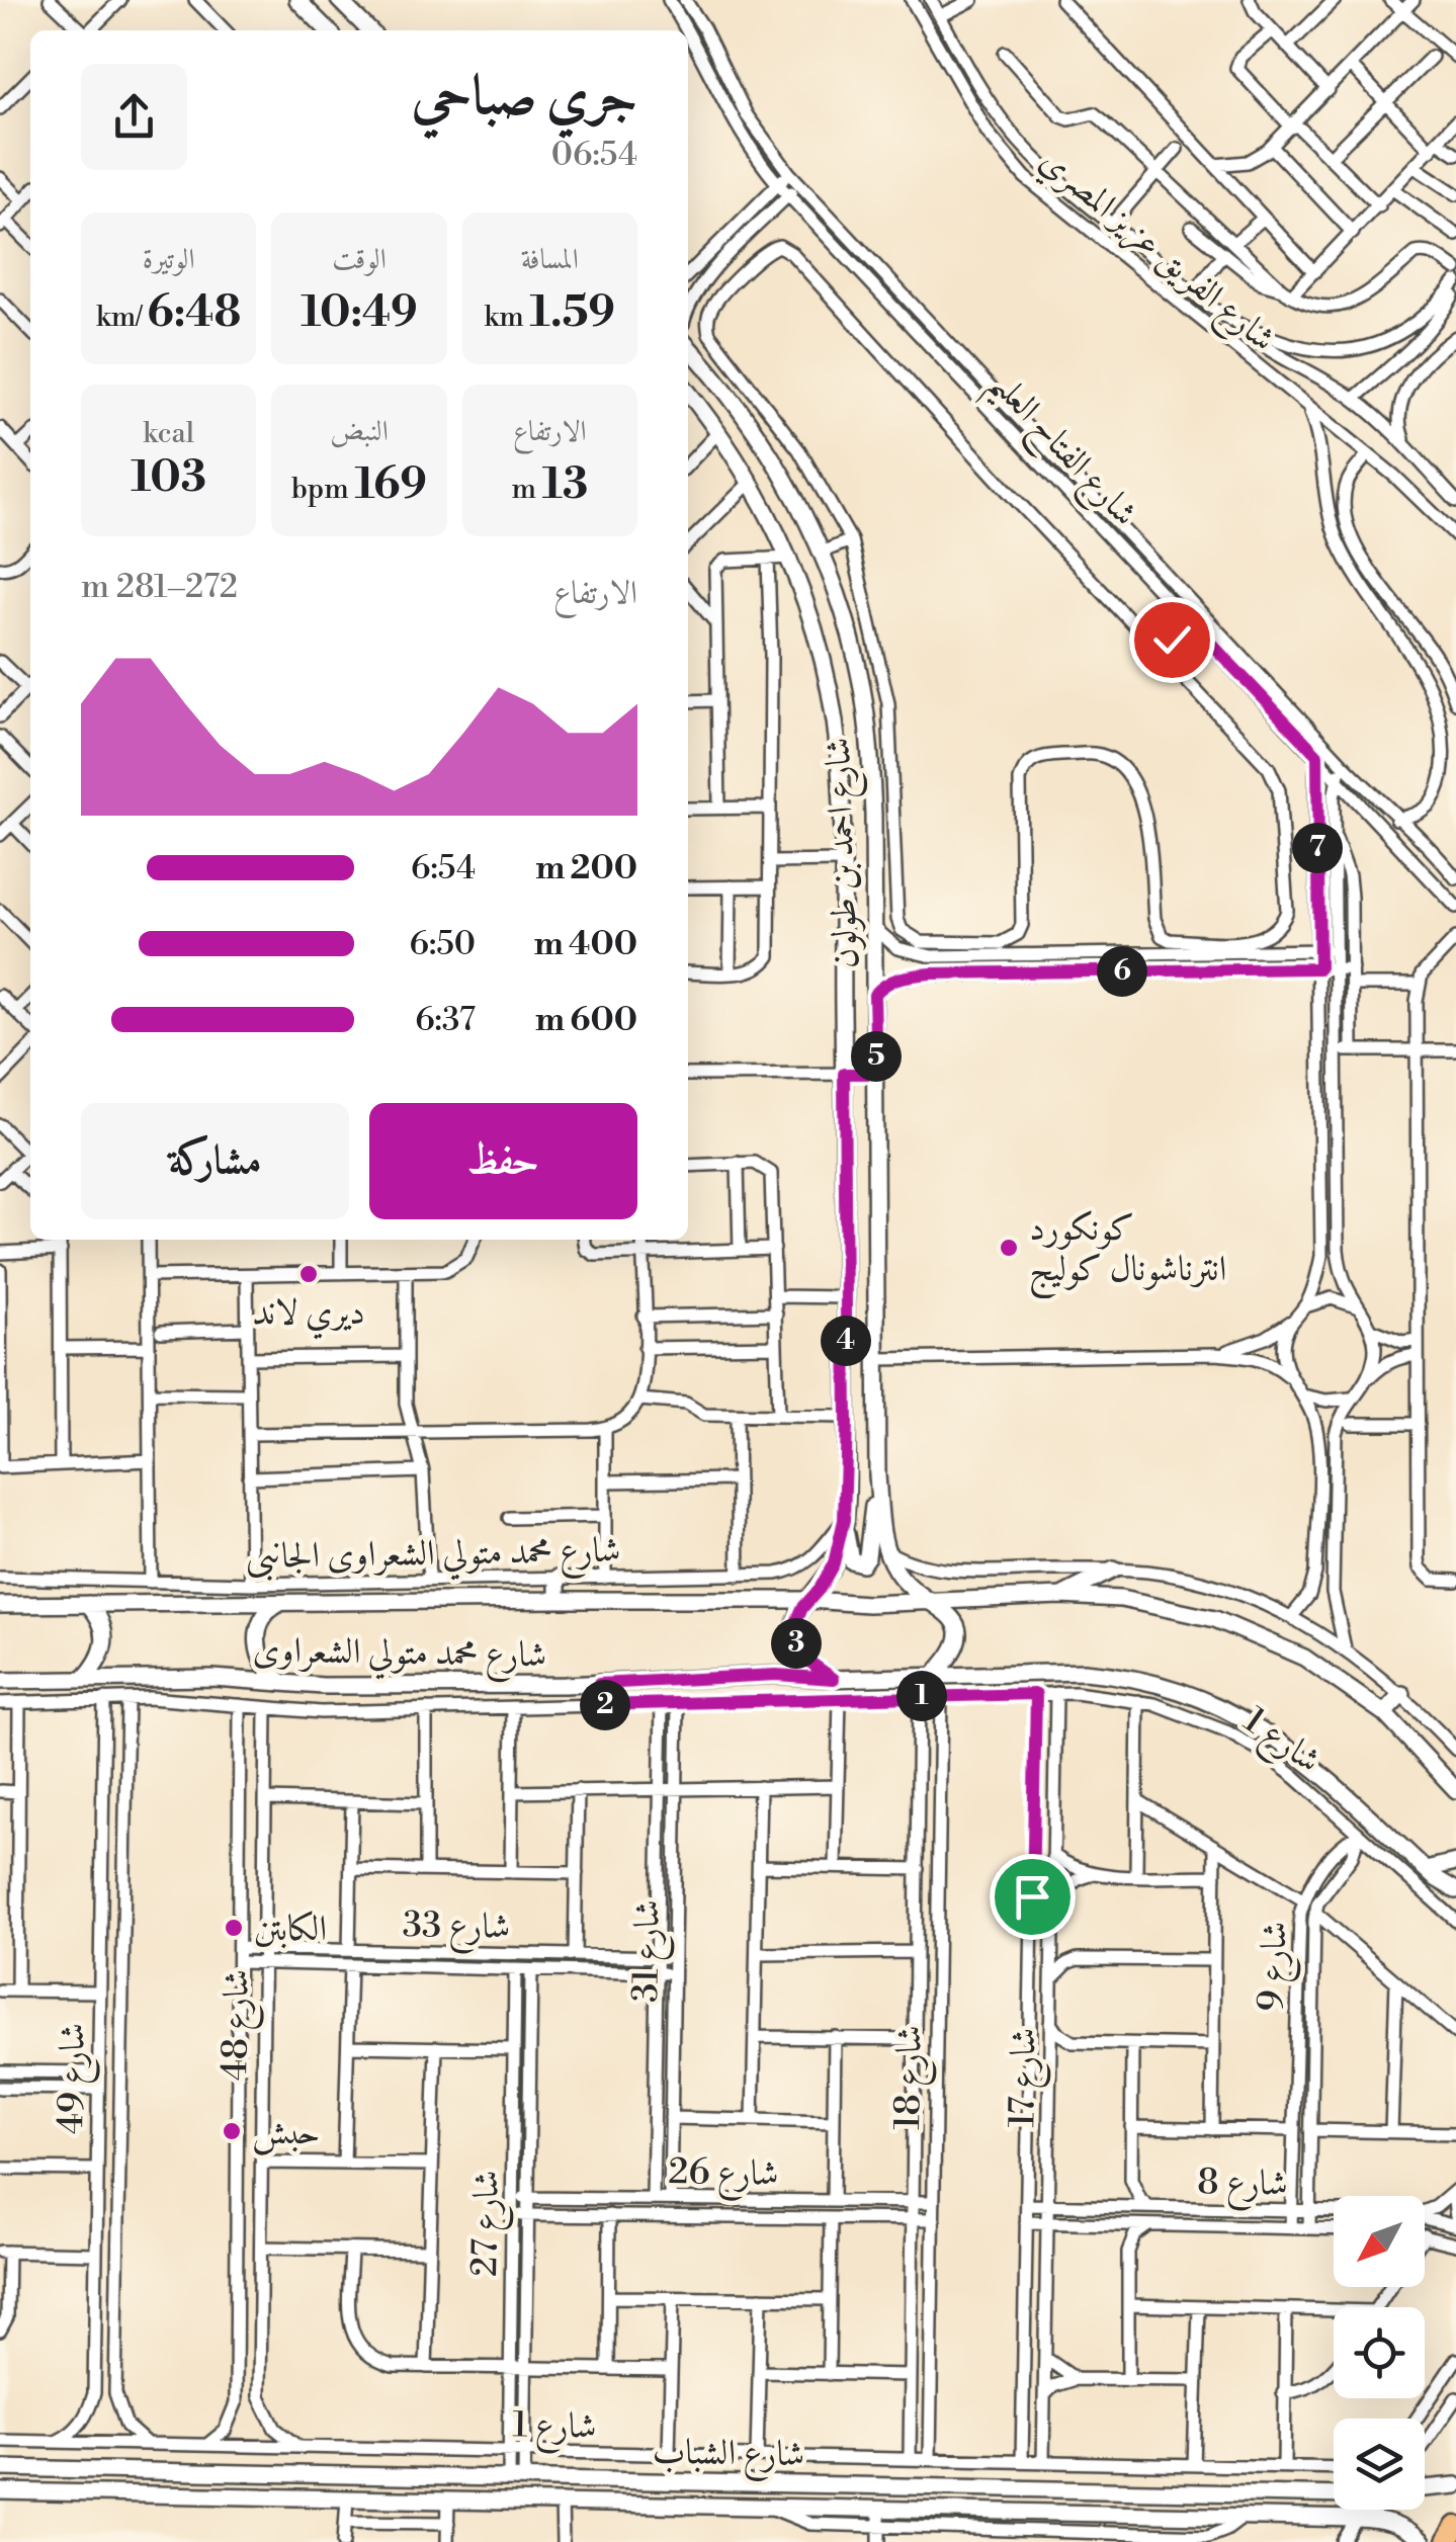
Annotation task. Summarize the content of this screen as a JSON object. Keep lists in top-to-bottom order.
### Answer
{
  "streets": {
    "street": [
      "شارع الفريق عزيز المصري",
      "شارع الفتاح العليم",
      "شارع احمد بن طولون",
      "شارع محمد متولي الشعراوى الجانبى",
      "شارع محمد متولي الشعراوى",
      "شارع 1",
      "شارع 33",
      "شارع 31",
      "شارع 9",
      "شارع 48",
      "شارع 18",
      "شارع 17",
      "شارع 49",
      "شارع 26",
      "شارع 8",
      "شارع 27",
      "شارع الشباب"
    ]
  },
  "crossings": [
    ["شارع احمد بن طولون", "شارع محمد متولي الشعراوى الجانبى"],
    ["شارع احمد بن طولون", "شارع محمد متولي الشعراوى"],
    ["شارع 1", "شارع 31"],
    ["شارع 1", "شارع 9"],
    ["شارع 1", "شارع 48"],
    ["شارع 1", "شارع 18"],
    ["شارع 1", "شارع 17"],
    ["شارع 1", "شارع 49"],
    ["شارع 1", "شارع 27"],
    ["شارع 33", "شارع 31"],
    ["شارع 33", "شارع 48"],
    ["شارع 33", "شارع 27"],
    ["شارع 31", "شارع 26"],
    ["شارع 9", "شارع 8"],
    ["شارع 18", "شارع 26"],
    ["شارع 17", "شارع 8"],
    ["شارع 26", "شارع 27"],
    ["شارع 27", "شارع الشباب"]
  ],
  "places": [
    "كونكورد انترناشونال كوليج",
    "ديري لاند",
    "الكابتن",
    "حبش"
  ],
  "north": "bottom left",
  "page": {
    "heading": ["جري صباحي", "06:54"],
    "stats": [
      ["المسافة", "1.59 km"],
      ["الوقت", "10:49"],
      ["الوتيرة", "6:48 /km"],
      ["الارتفاع", "13 m"],
      ["النبض", "169 bpm"],
      ["kcal", "103"]
    ],
    "chart": ["الارتفاع", "272–281 m"],
    "pins": [
      "7",
      "6",
      "5",
      "4",
      "3",
      "1",
      "2"
    ],
    "list": [
      {
        "name": "200 m",
        "note": "6:54"
      },
      {
        "name": "400 m",
        "note": "6:50"
      },
      {
        "name": "600 m",
        "note": "6:37"
      }
    ],
    "buttons": ["حفظ", "مشاركة"]
  }
}
